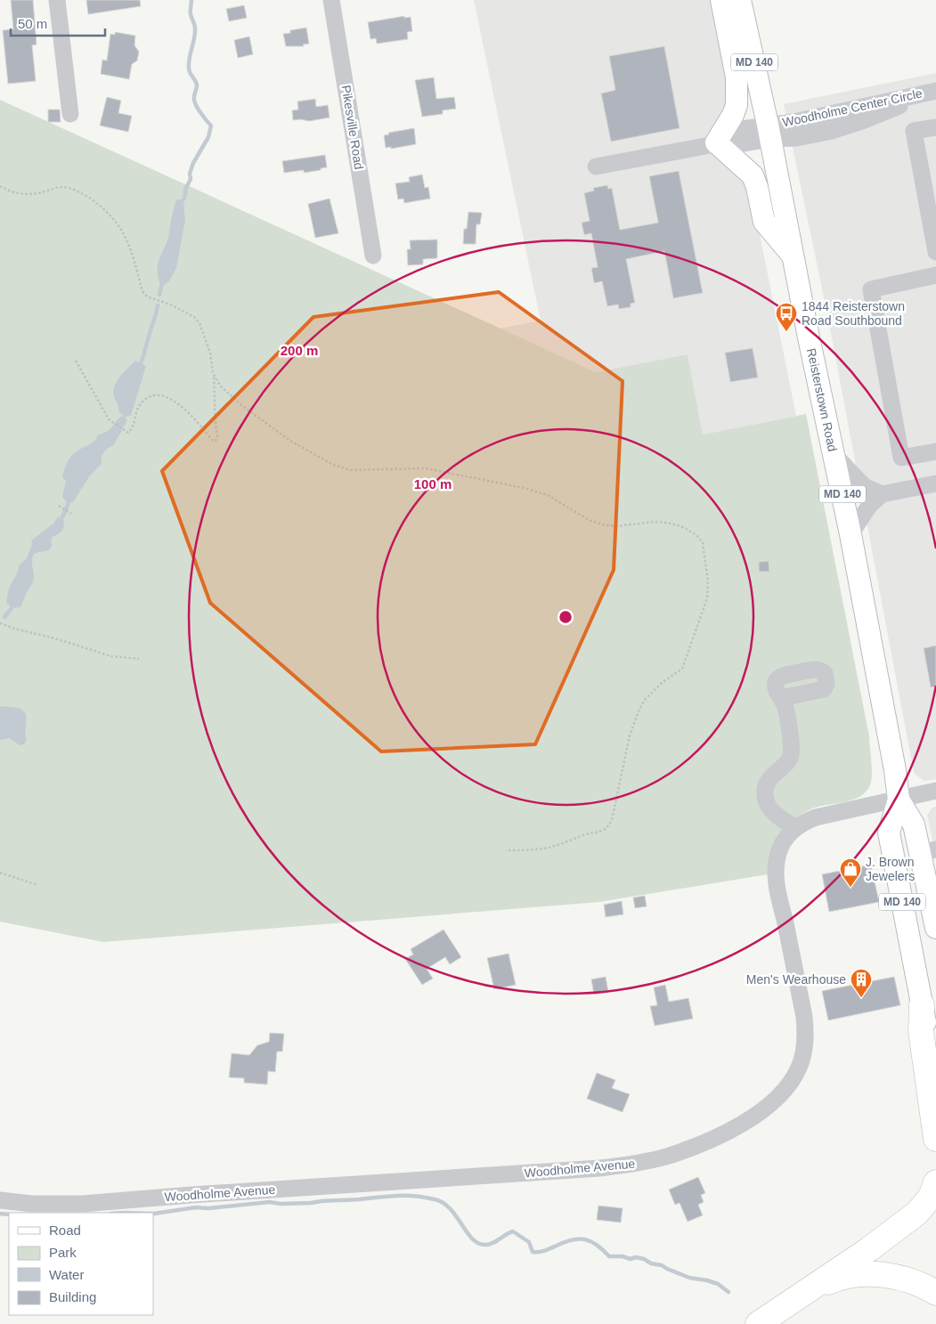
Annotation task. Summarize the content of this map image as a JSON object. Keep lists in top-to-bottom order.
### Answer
{
  "streets": {
    "main road": ["MD 140", "Reisterstown Road"],
    "street": ["Woodholme Center Circle", "Pikesville Road", "Woodholme Avenue"]
  },
  "crossings": [
    ["Woodholme Center Circle", "Reisterstown Road"],
    ["Reisterstown Road", "Woodholme Avenue"]
  ],
  "places": {
    "bus stop": ["1844 Reisterstown Road Southbound"],
    "shop": ["J. Brown Jewelers"],
    "building": ["Men's Wearhouse"]
  },
  "legend": [
    "Road",
    "Park",
    "Water",
    "Building"
  ],
  "scale_bar": "50 m",
  "rings": ["200 m", "100 m"]
}
